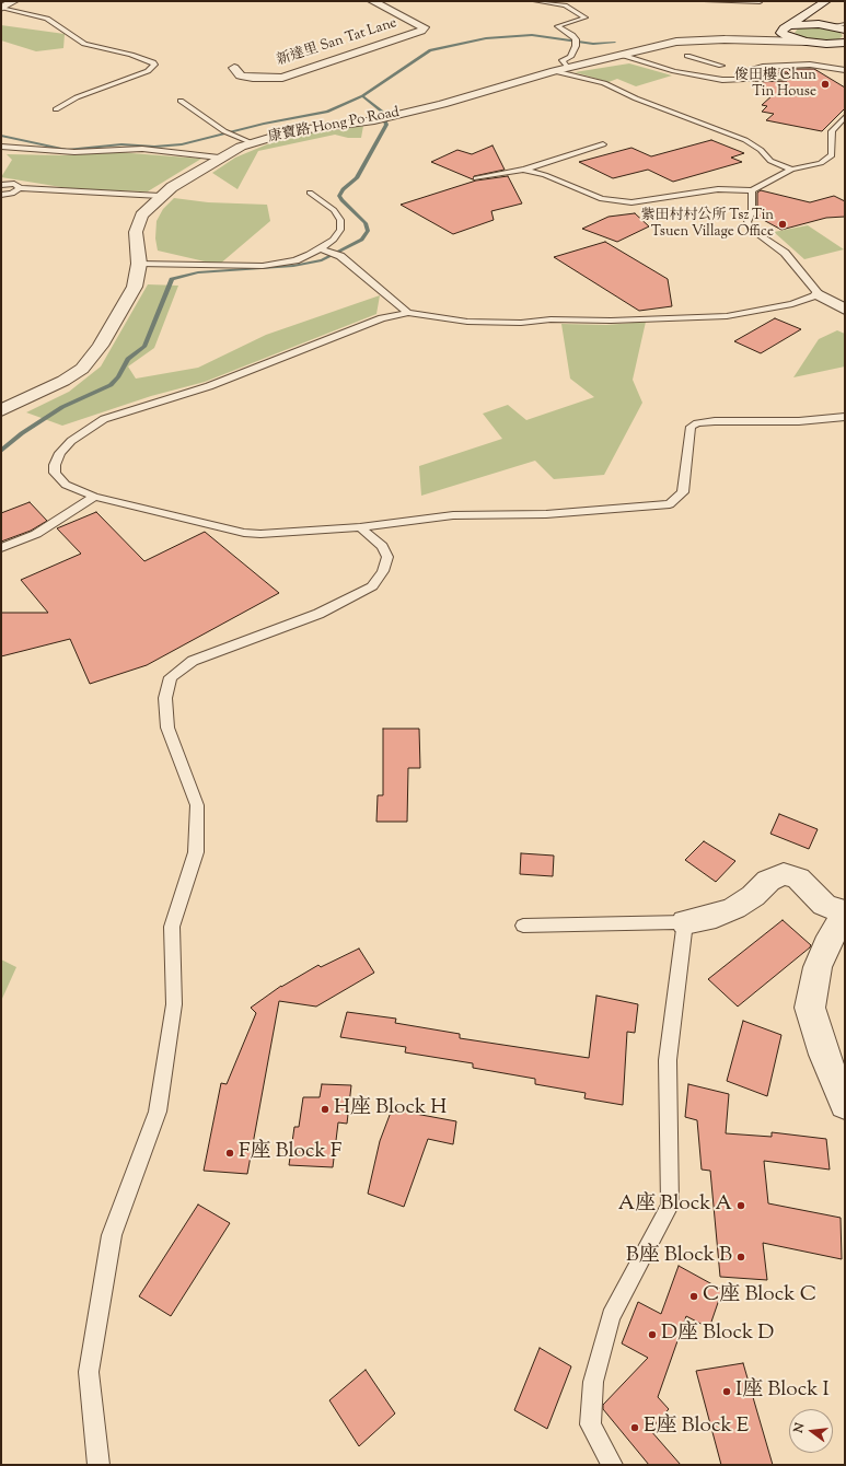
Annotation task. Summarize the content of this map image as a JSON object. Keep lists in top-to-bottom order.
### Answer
{
  "streets": {
    "street": ["新達里 San Tat Lane", "康寶路 Hong Po Road"]
  },
  "places": [
    "俊田樓 Chun Tin House",
    "紫田村村公所 Tsz Tin Tsuen Village Office",
    "H座 Block H",
    "F座 Block F",
    "A座 Block A",
    "B座 Block B",
    "C座 Block C",
    "D座 Block D",
    "I座 Block I",
    "E座 Block E"
  ],
  "north": "left"
}
